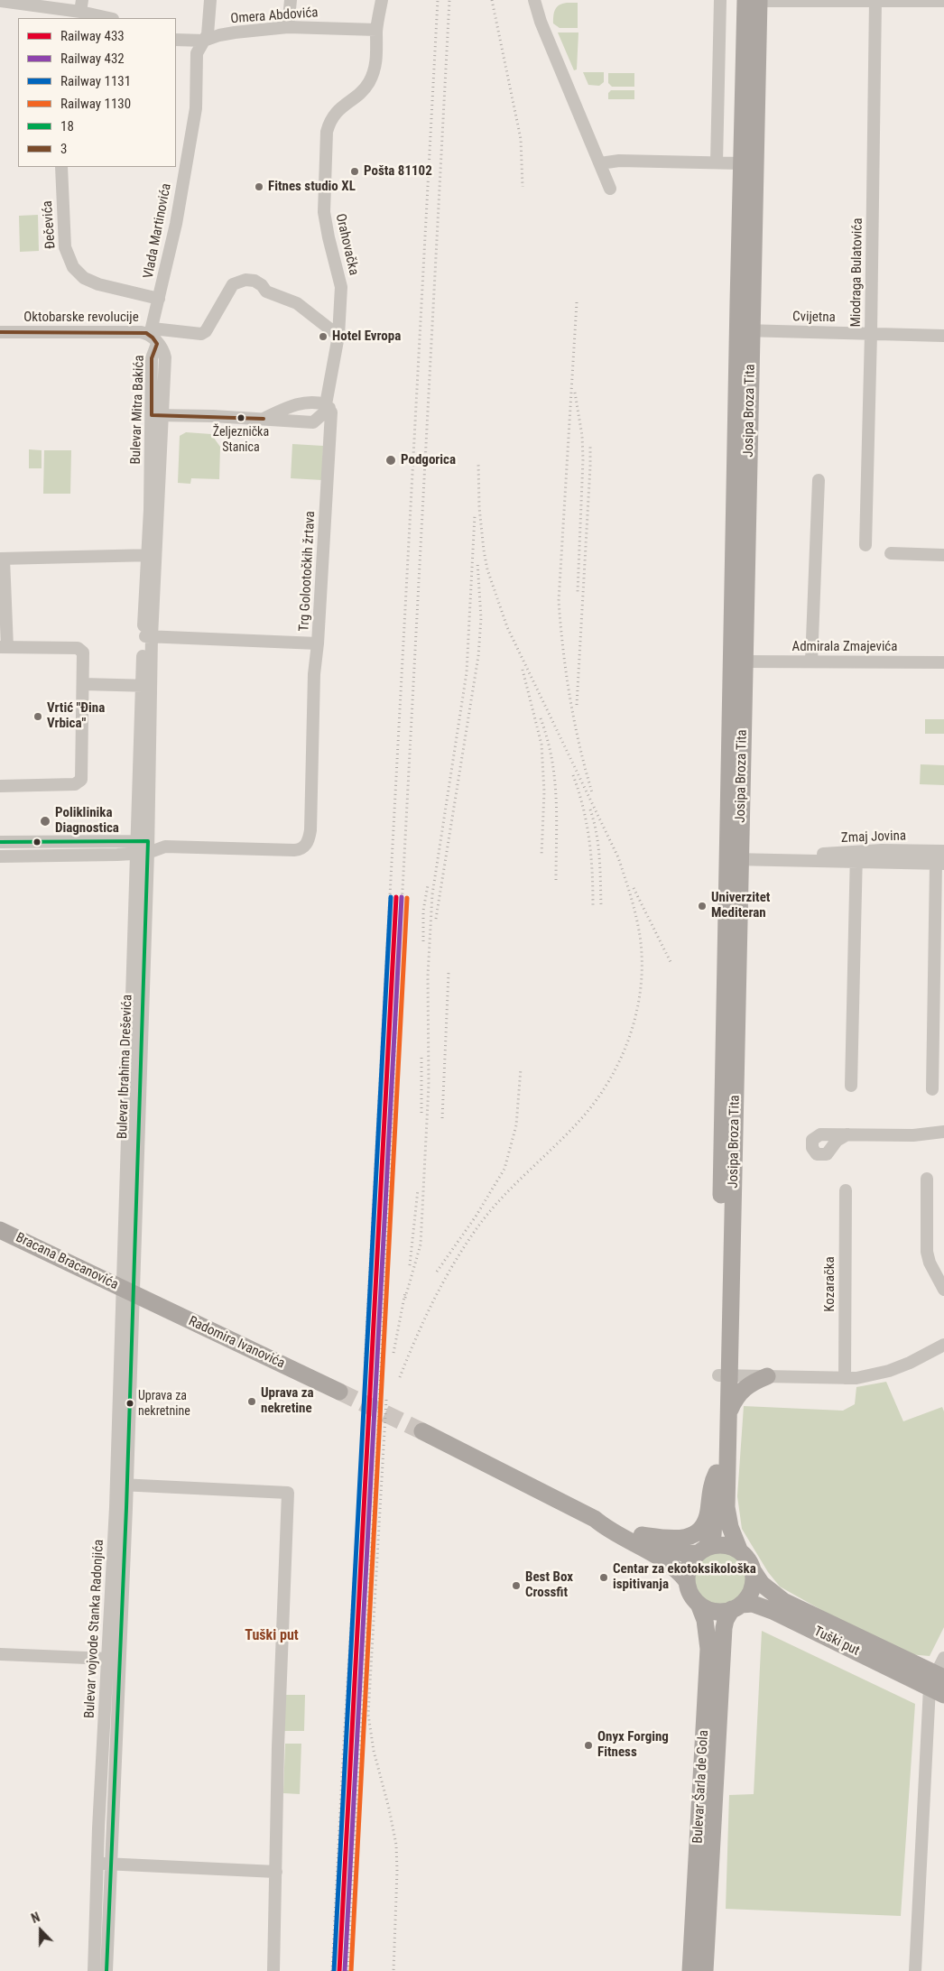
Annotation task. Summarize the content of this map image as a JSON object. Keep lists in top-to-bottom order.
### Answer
{
  "streets": {
    "main road": [
      "Josipa Broza Tita",
      "Bracana Bracanovića",
      "Radomira Ivanovića",
      "Tuški put",
      "Bulevar Šarla de Gola"
    ],
    "street": [
      "Omera Abdovića",
      "Đečevića",
      "Vlada Martinovića",
      "Orahovačka",
      "Miodraga Bulatovića",
      "Oktobarske revolucije",
      "Cvijetna",
      "Bulevar Mitra Bakića",
      "Trg Golootočkih žrtava",
      "Admirala Zmajevića",
      "Zmaj Jovina",
      "Bulevar Ibrahima Dreševića",
      "Kozaračka",
      "Bulevar vojvode Stanka Radonjića"
    ]
  },
  "crossings": [
    ["Omera Abdovića", "Vlada Martinovića"],
    ["Omera Abdovića", "Orahovačka"],
    ["Đečevića", "Vlada Martinovića"],
    ["Vlada Martinovića", "Oktobarske revolucije"],
    ["Vlada Martinovića", "Bulevar Mitra Bakića"],
    ["Orahovačka", "Oktobarske revolucije"],
    ["Orahovačka", "Trg Golootočkih žrtava"],
    ["Miodraga Bulatovića", "Cvijetna"],
    ["Oktobarske revolucije", "Bulevar Mitra Bakića"],
    ["Cvijetna", "Josipa Broza Tita"],
    ["Bulevar Mitra Bakića", "Trg Golootočkih žrtava"],
    ["Bulevar Mitra Bakića", "Bulevar Ibrahima Dreševića"],
    ["Josipa Broza Tita", "Admirala Zmajevića"],
    ["Josipa Broza Tita", "Zmaj Jovina"],
    ["Josipa Broza Tita", "Tuški put"],
    ["Josipa Broza Tita", "Bulevar Šarla de Gola"],
    ["Bulevar Ibrahima Dreševića", "Bracana Bracanovića"],
    ["Bulevar Ibrahima Dreševića", "Radomira Ivanovića"],
    ["Bulevar Ibrahima Dreševića", "Bulevar vojvode Stanka Radonjića"],
    ["Bracana Bracanovića", "Radomira Ivanovića"],
    ["Bracana Bracanovića", "Bulevar vojvode Stanka Radonjića"],
    ["Radomira Ivanovića", "Bulevar vojvode Stanka Radonjića"],
    ["Tuški put", "Bulevar Šarla de Gola"]
  ],
  "districts": ["Tuški put"],
  "places": [
    "Pošta 81102",
    "Fitnes studio XL",
    "Hotel Evropa",
    "Željeznička Stanica",
    "Podgorica",
    "Vrtić \"Đina Vrbica\"",
    "Poliklinika Diagnostica",
    "Univerzitet Mediteran",
    "Uprava za nekretine",
    "Uprava za nekretnine",
    "Centar za ekotoksikološka ispitivanja",
    "Best Box Crossfit",
    "Onyx Forging Fitness"
  ],
  "lines": [
    "transit line 3",
    "transit line 18",
    "rail line 433",
    "rail line 432",
    "rail line 1131",
    "rail line 1130"
  ],
  "legend": [
    "Railway 433",
    "Railway 432",
    "Railway 1131",
    "Railway 1130",
    "18",
    "3"
  ],
  "north": "top"
}
